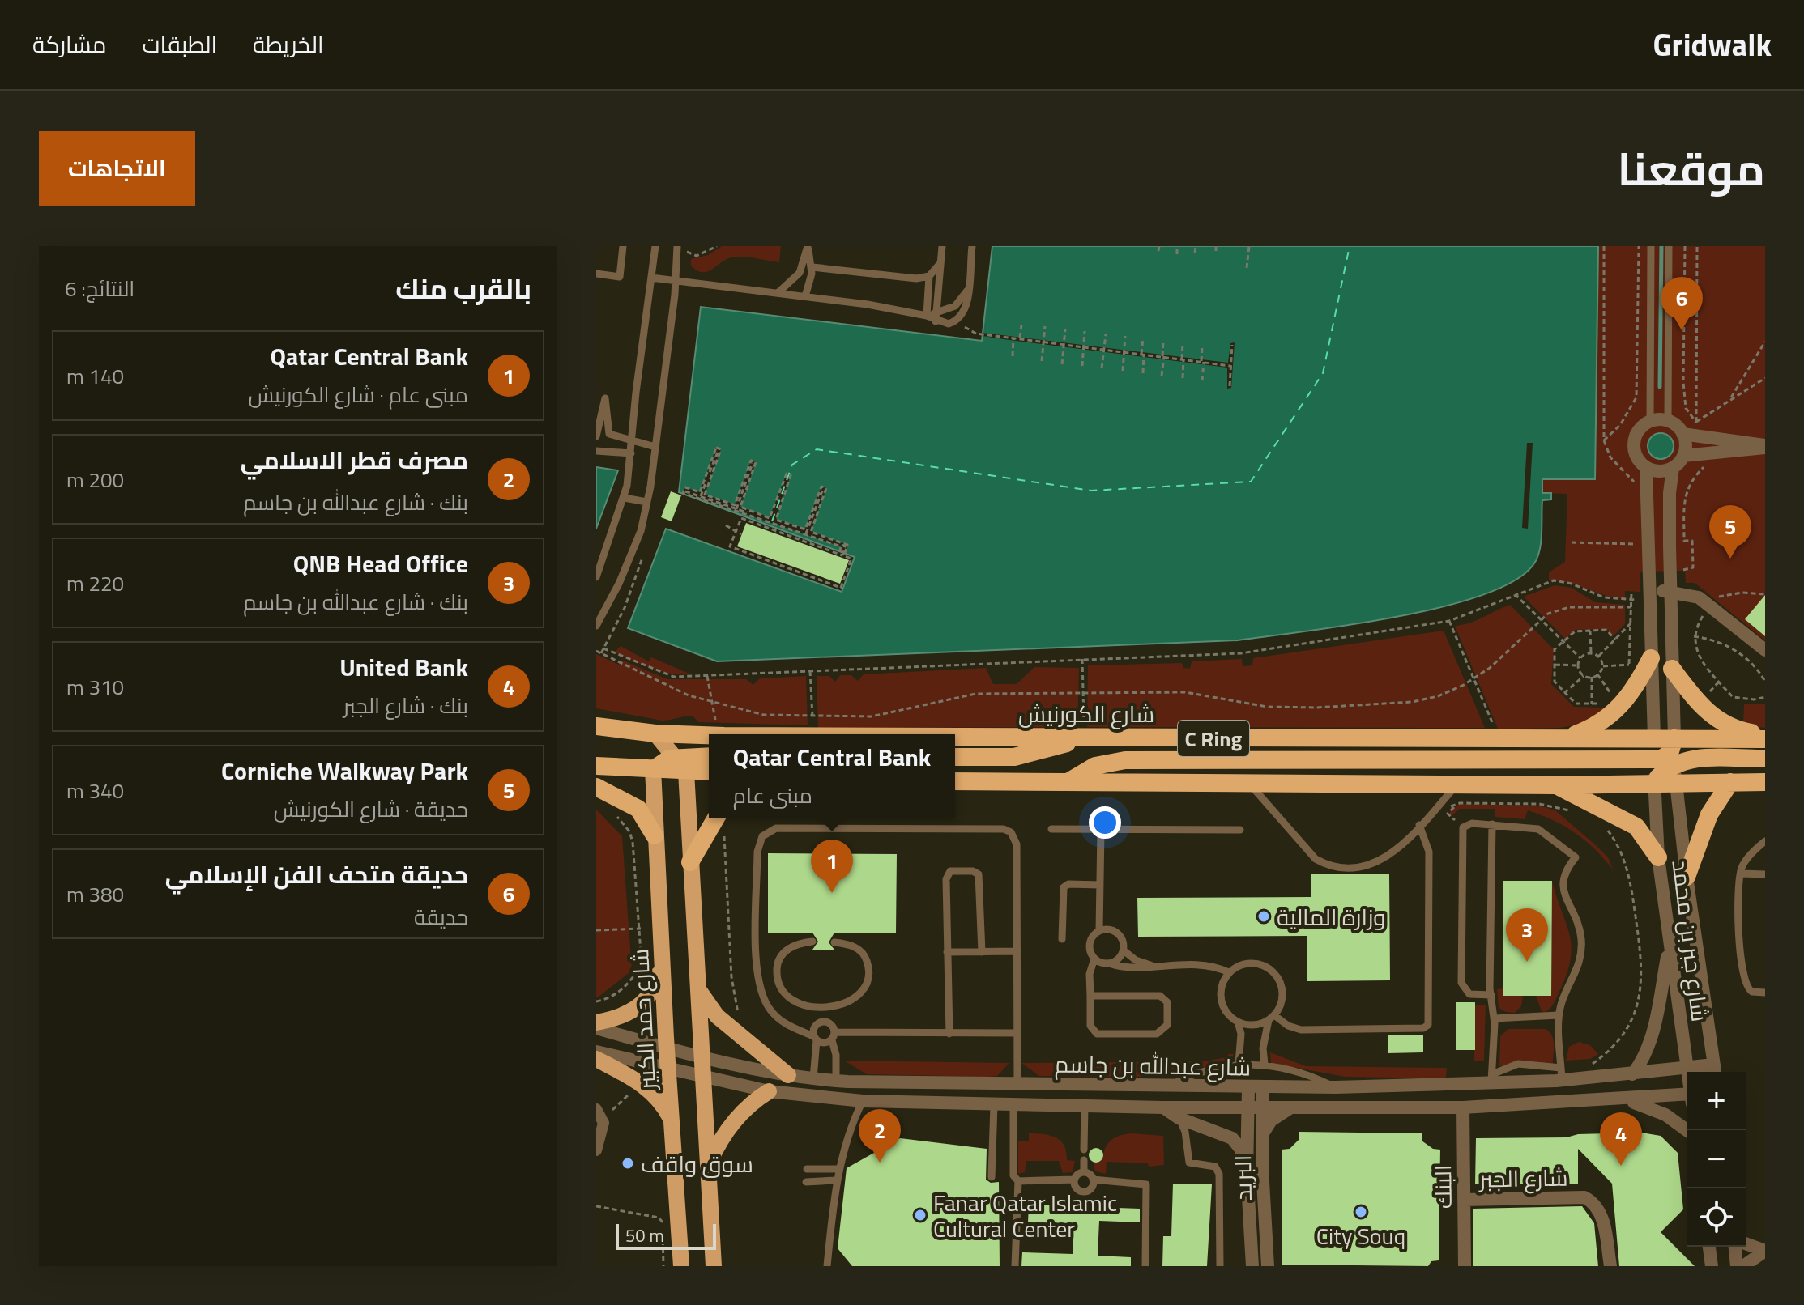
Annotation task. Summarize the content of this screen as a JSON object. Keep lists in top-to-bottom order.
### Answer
{
  "streets": {
    "highway": ["شارع الكورنيش", "C Ring"],
    "main road": ["شارع حمد الكبير"],
    "street": [
      "شارع جبر بن محمد",
      "شارع عبدالله بن جاسم",
      "البريد",
      "شارع الجبر",
      "البنك"
    ]
  },
  "crossings": [
    ["C Ring", "شارع جبر بن محمد"],
    ["شارع جبر بن محمد", "شارع عبدالله بن جاسم"],
    ["شارع حمد الكبير", "شارع عبدالله بن جاسم"],
    ["شارع عبدالله بن جاسم", "البريد"],
    ["شارع عبدالله بن جاسم", "البنك"],
    ["شارع الجبر", "البنك"]
  ],
  "places": [
    "وزارة المالية",
    "سوق واقف",
    "City Souq",
    "Fanar Qatar Islamic Cultural Center"
  ],
  "scale_bar": "50 m",
  "page": {
    "header": "Gridwalk",
    "nav": ["الخريطة", "الطبقات", "مشاركة"],
    "title": "موقعنا",
    "buttons": "الاتجاهات",
    "heading": ["بالقرب منك", "النتائج: 6"],
    "pins": [
      "6",
      "5",
      "1",
      "3",
      "2",
      "4"
    ],
    "list": [
      {
        "mark": "1",
        "name": "Qatar Central Bank",
        "note": "مبنى عام · شارع الكورنيش",
        "value": "140 m"
      },
      {
        "mark": "2",
        "name": "مصرف قطر الاسلامي",
        "note": "بنك · شارع عبدالله بن جاسم",
        "value": "200 m"
      },
      {
        "mark": "3",
        "name": "QNB Head Office",
        "note": "بنك · شارع عبدالله بن جاسم",
        "value": "220 m"
      },
      {
        "mark": "4",
        "name": "United Bank",
        "note": "بنك · شارع الجبر",
        "value": "310 m"
      },
      {
        "mark": "5",
        "name": "Corniche Walkway Park",
        "note": "حديقة · شارع الكورنيش",
        "value": "340 m"
      },
      {
        "mark": "6",
        "name": "حديقة متحف الفن الإسلامي",
        "note": "حديقة",
        "value": "380 m"
      }
    ],
    "popup": ["Qatar Central Bank", "مبنى عام"],
    "map_buttons": ["+", "−"],
    "scale": "50 m"
  }
}
